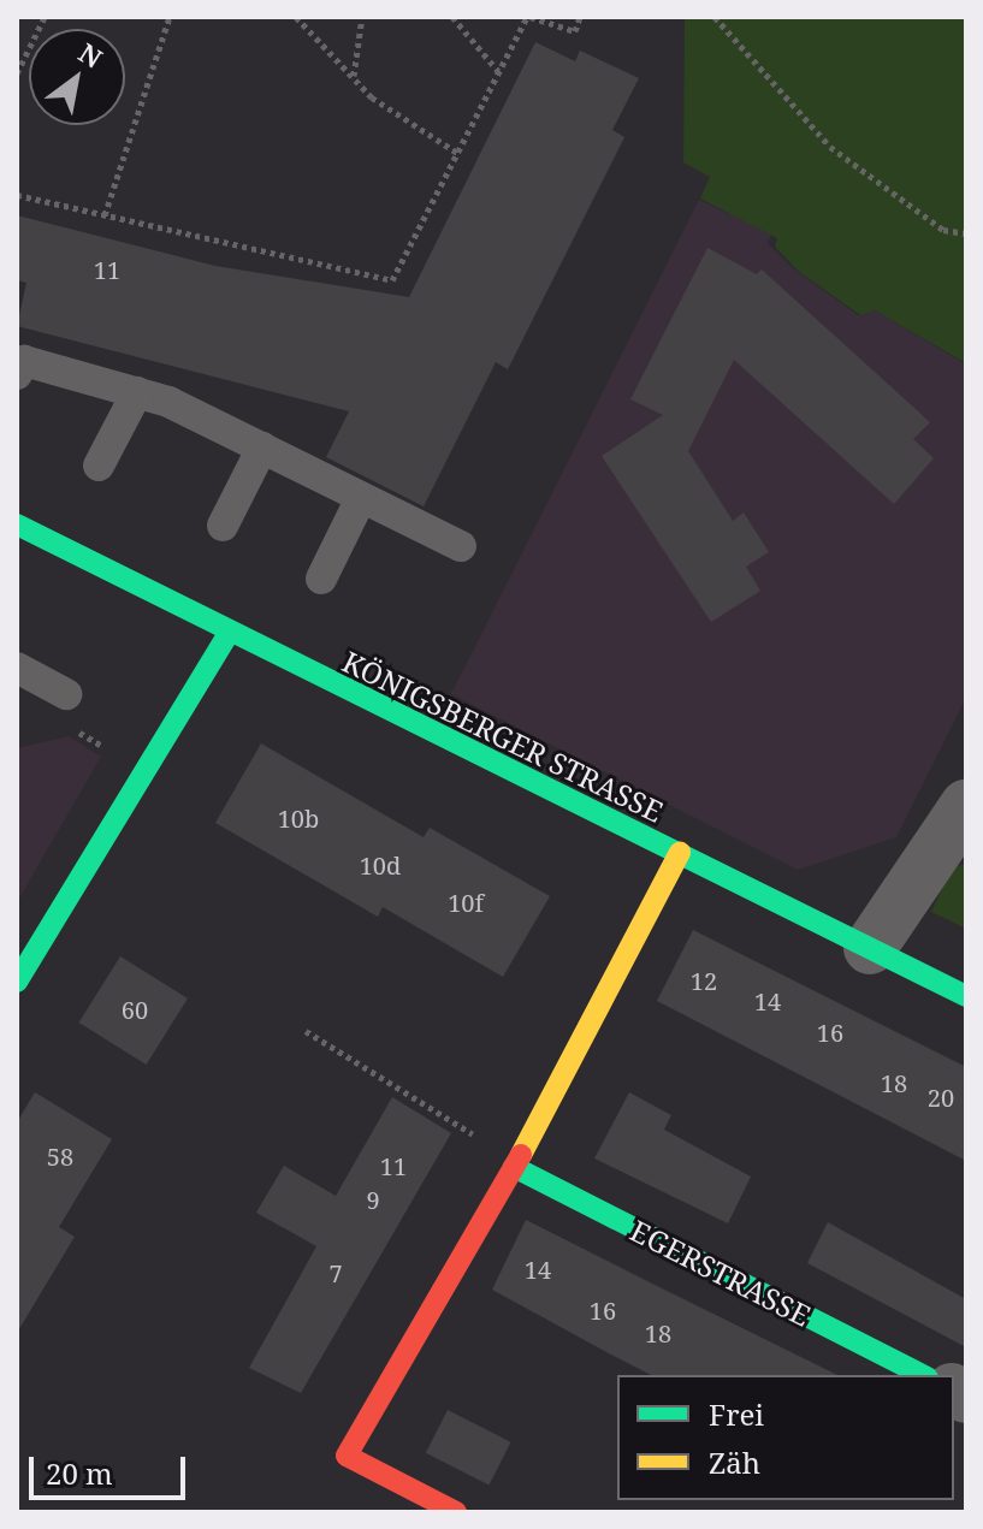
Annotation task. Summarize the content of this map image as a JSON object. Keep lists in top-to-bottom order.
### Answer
{
  "streets": {
    "street": ["KÖNIGSBERGER STRASSE", "EGERSTRASSE"]
  },
  "house_numbers": [
    "11",
    "10b",
    "10d",
    "10f",
    "12",
    "14",
    "60",
    "16",
    "18",
    "20",
    "58",
    "11",
    "9",
    "14",
    "7",
    "16",
    "18"
  ],
  "legend": ["Frei", "Zäh"],
  "scale_bar": "20 m",
  "north": "top right"
}
